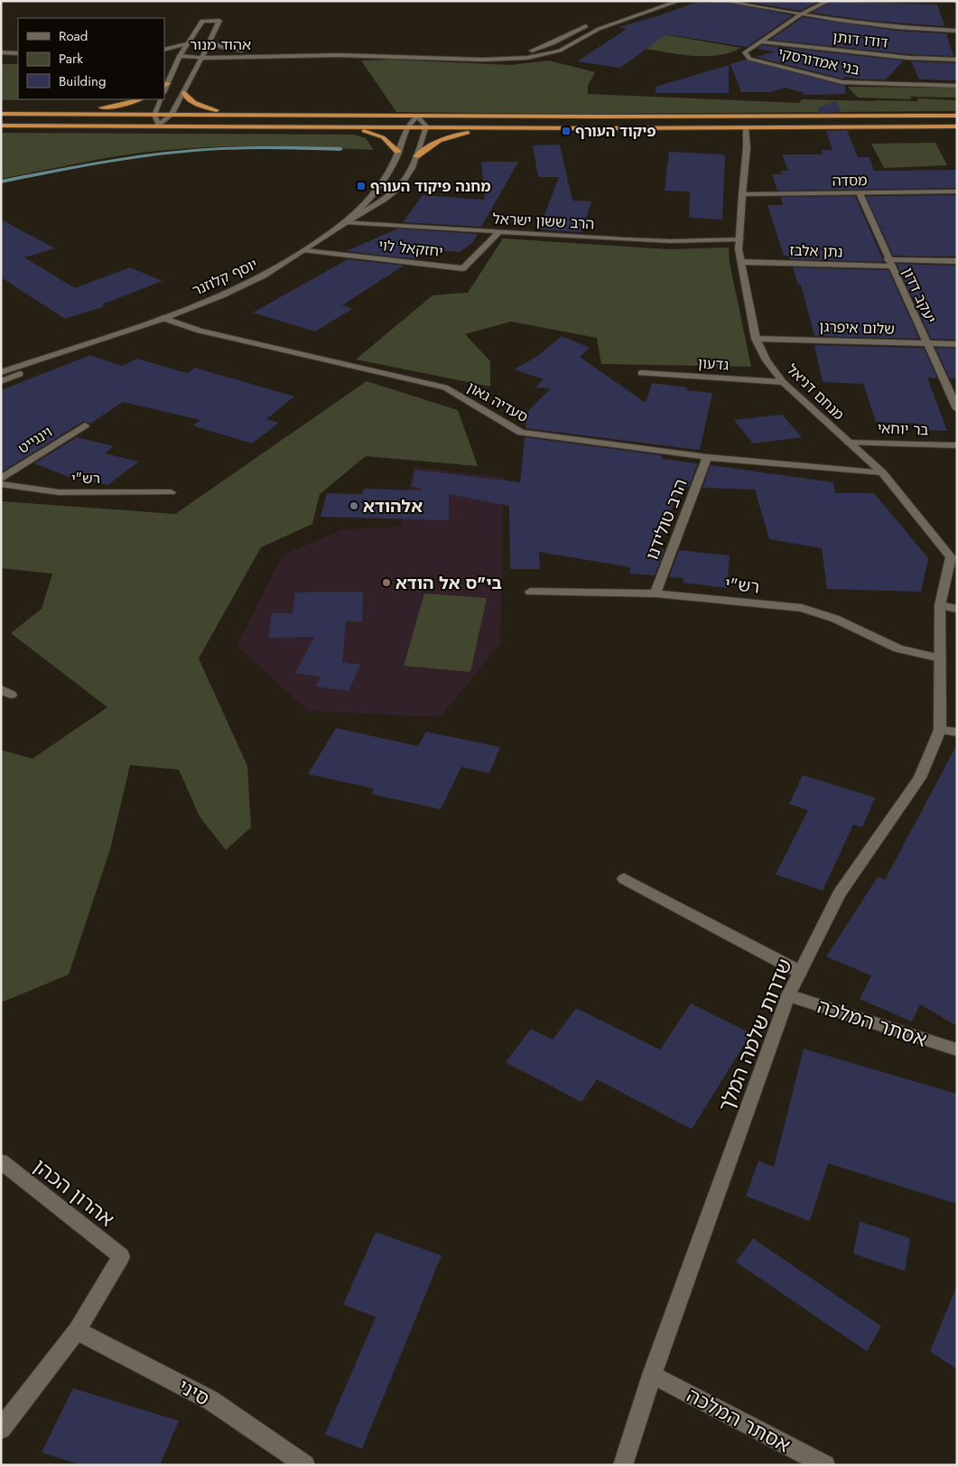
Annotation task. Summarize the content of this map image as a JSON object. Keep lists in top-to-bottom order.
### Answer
{
  "streets": {
    "street": [
      "דודו דותן",
      "אהוד מנור",
      "בני אמדורסקי",
      "מסדה",
      "הרב ששון ישראל",
      "יחזקאל לוי",
      "נתן אלבז",
      "יוסף קלוזנר",
      "יעקב דדון",
      "שלום איפרגן",
      "גדעון",
      "מנחם דניאל",
      "סעדיה גאון",
      "בר יוחאי",
      "וינגייט",
      "רש\"י",
      "הרב טולידנו",
      "אסתר המלכה",
      "שדרות שלמה המלך",
      "אהרון הכהן",
      "סיני"
    ]
  },
  "crossings": [
    ["דודו דותן", "בני אמדורסקי"],
    ["מסדה", "יעקב דדון"],
    ["מסדה", "מנחם דניאל"],
    ["הרב ששון ישראל", "יחזקאל לוי"],
    ["הרב ששון ישראל", "יוסף קלוזנר"],
    ["הרב ששון ישראל", "מנחם דניאל"],
    ["יחזקאל לוי", "יוסף קלוזנר"],
    ["נתן אלבז", "יעקב דדון"],
    ["נתן אלבז", "מנחם דניאל"],
    ["יוסף קלוזנר", "סעדיה גאון"],
    ["יעקב דדון", "שלום איפרגן"],
    ["שלום איפרגן", "מנחם דניאל"],
    ["גדעון", "מנחם דניאל"],
    ["מנחם דניאל", "סעדיה גאון"],
    ["מנחם דניאל", "בר יוחאי"],
    ["מנחם דניאל", "שדרות שלמה המלך"],
    ["סעדיה גאון", "הרב טולידנו"],
    ["רש\"י", "הרב טולידנו"],
    ["רש\"י", "שדרות שלמה המלך"],
    ["אסתר המלכה", "שדרות שלמה המלך"],
    ["אהרון הכהן", "סיני"]
  ],
  "places": {
    "transit": ["פיקוד העורף", "מחנה פיקוד העורף"],
    "other": ["אלהודא", "בי\"ס אל הודא"]
  },
  "legend": ["Road", "Park", "Building"]
}
